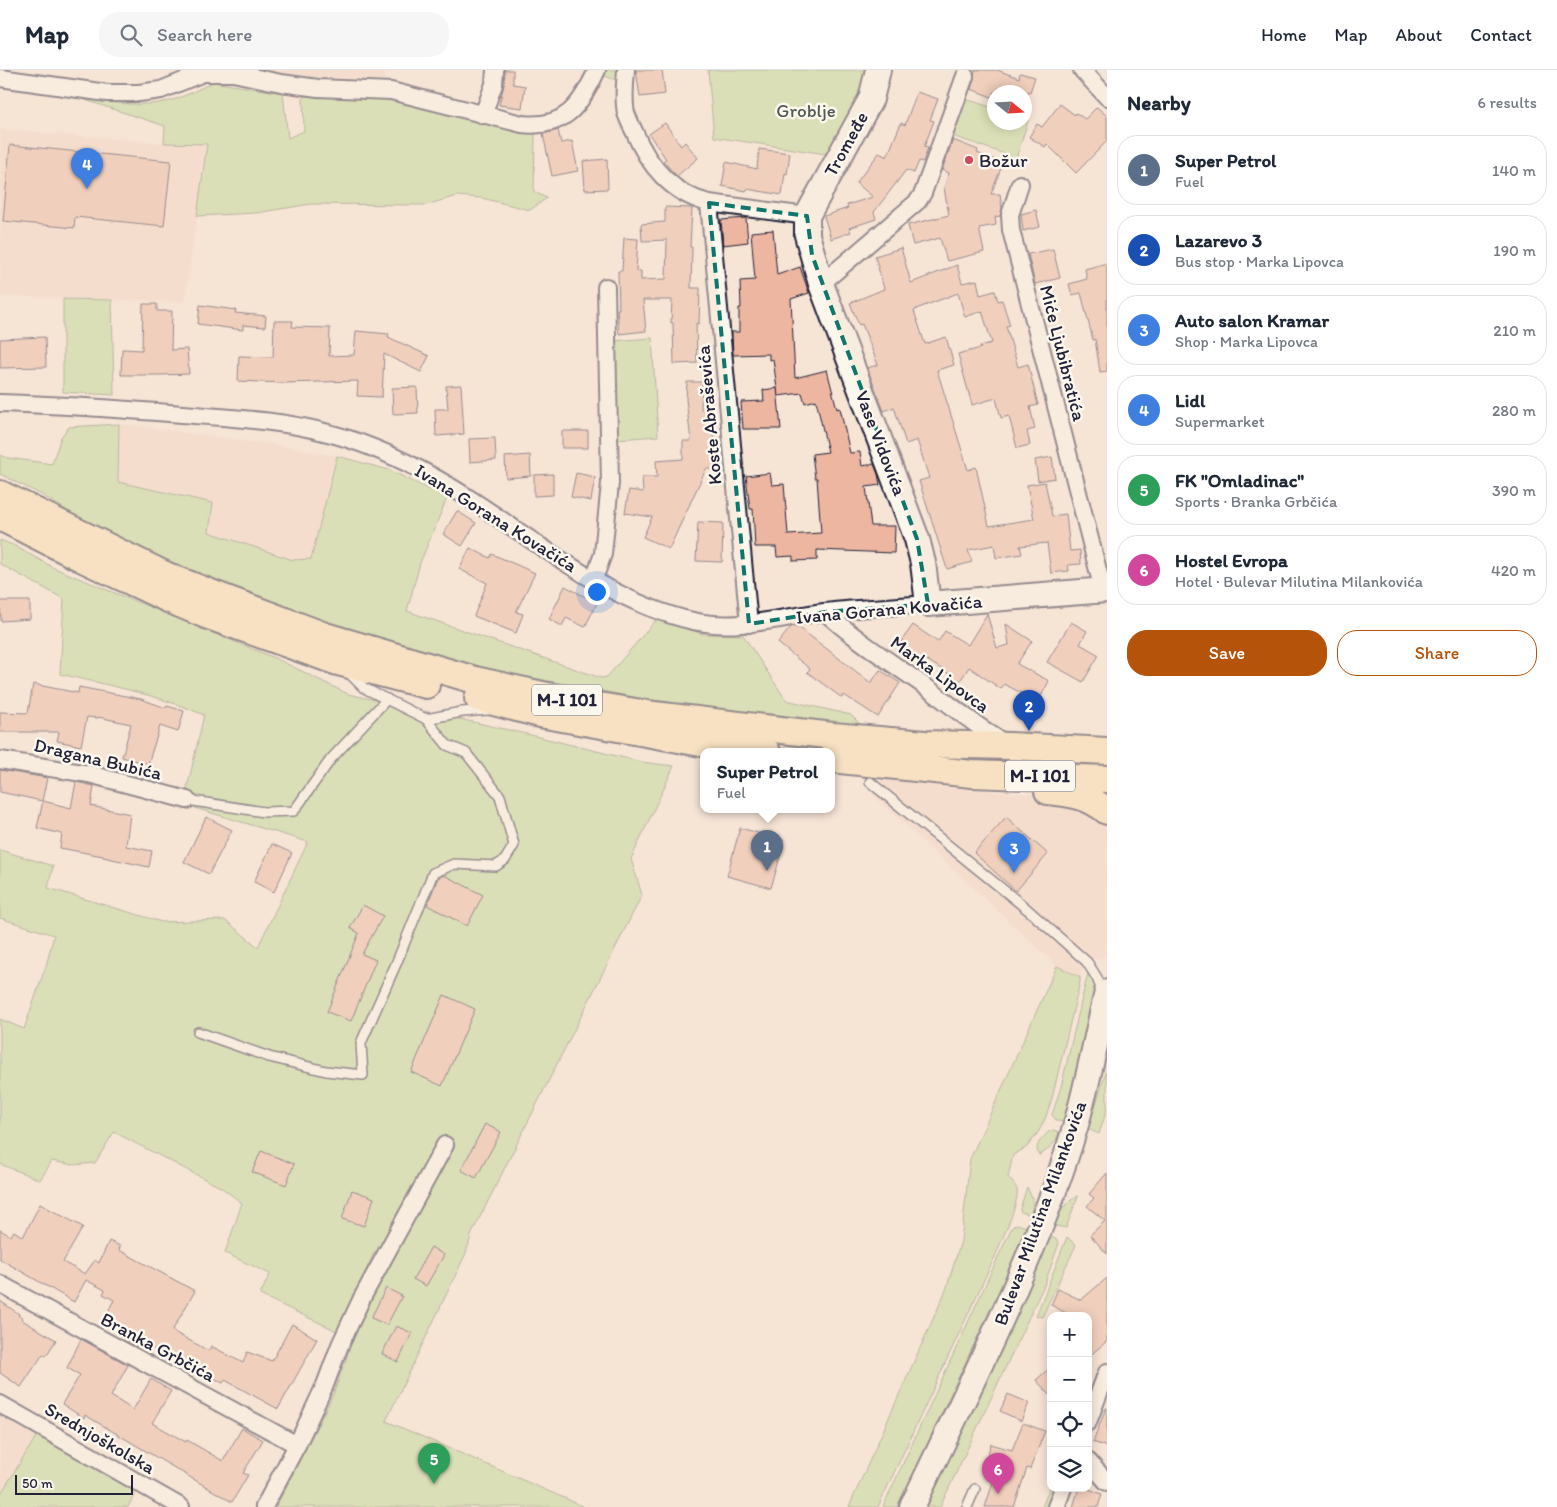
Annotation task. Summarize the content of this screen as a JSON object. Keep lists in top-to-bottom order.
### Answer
{
  "streets": {
    "main road": ["M-I 101"],
    "street": [
      "Tromeđe",
      "Miće Ljubibratića",
      "Koste Abraševića",
      "Vase Vidovića",
      "Ivana Gorana Kovačića",
      "Marka Lipovca",
      "Dragana Bubića",
      "Bulevar Milutina Milankovića",
      "Branka Grbčića",
      "Srednjoškolska"
    ]
  },
  "crossings": [
    ["Tromeđe", "Vase Vidovića"],
    ["Miće Ljubibratića", "Ivana Gorana Kovačića"],
    ["Koste Abraševića", "Ivana Gorana Kovačića"],
    ["Vase Vidovića", "Ivana Gorana Kovačića"],
    ["Ivana Gorana Kovačića", "Marka Lipovca"],
    ["Marka Lipovca", "M-I 101"]
  ],
  "parks": ["Groblje"],
  "places": ["Božur"],
  "scale_bar": "50 m",
  "north": "right",
  "page": {
    "header": "Map",
    "search": "Search here",
    "nav": [
      "Home",
      "Map",
      "About",
      "Contact"
    ],
    "heading": ["Nearby", "6 results"],
    "list": [
      {
        "mark": "1",
        "name": "Super Petrol",
        "note": "Fuel",
        "value": "140 m"
      },
      {
        "mark": "2",
        "name": "Lazarevo 3",
        "note": "Bus stop · Marka Lipovca",
        "value": "190 m"
      },
      {
        "mark": "3",
        "name": "Auto salon Kramar",
        "note": "Shop · Marka Lipovca",
        "value": "210 m"
      },
      {
        "mark": "4",
        "name": "Lidl",
        "note": "Supermarket",
        "value": "280 m"
      },
      {
        "mark": "5",
        "name": "FK \"Omladinac\"",
        "note": "Sports · Branka Grbčića",
        "value": "390 m"
      },
      {
        "mark": "6",
        "name": "Hostel Evropa",
        "note": "Hotel · Bulevar Milutina Milankovića",
        "value": "420 m"
      }
    ],
    "pins": [
      "4",
      "2",
      "1",
      "3",
      "5",
      "6"
    ],
    "buttons": ["Save", "Share"],
    "popup": ["Super Petrol", "Fuel"],
    "map_buttons": ["+", "−"],
    "scale": "50 m"
  }
}
